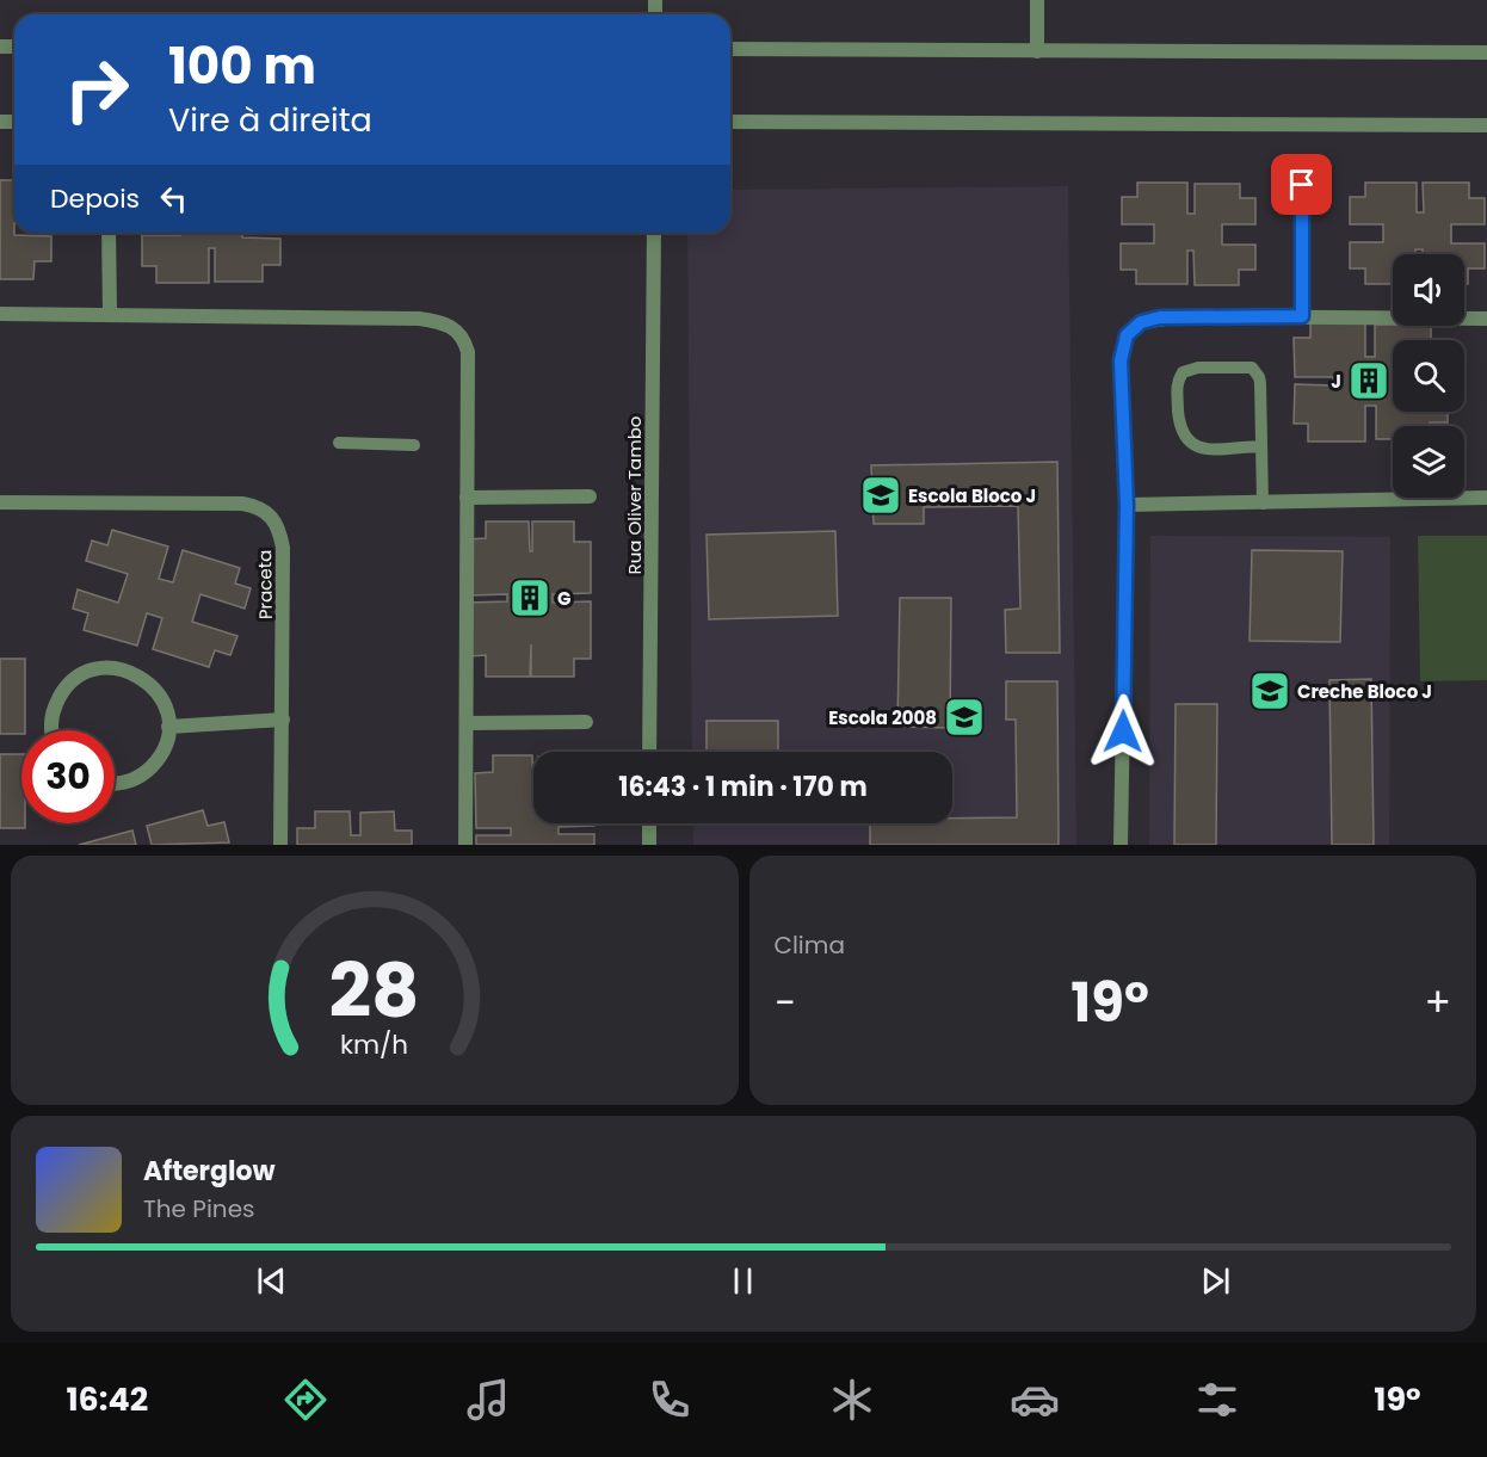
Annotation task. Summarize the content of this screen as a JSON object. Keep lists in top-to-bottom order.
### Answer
{
  "streets": {
    "street": ["Rua Oliver Tambo", "Praceta"]
  },
  "places": {
    "building": ["J", "G"],
    "school or university": ["Escola Bloco J", "Creche Bloco J", "Escola 2008"]
  },
  "page": {
    "turn": ["100 m", "Vire à direita"],
    "then": "Depois",
    "limit": "30",
    "trip": "16:43 · 1 min · 170 m",
    "tile": "Clima",
    "heat": ["−", "19°", "+"],
    "song": ["Afterglow", "The Pines"],
    "tabs": ["16:42", "19°"],
    "gauge": ["28", "km/h"]
  }
}
